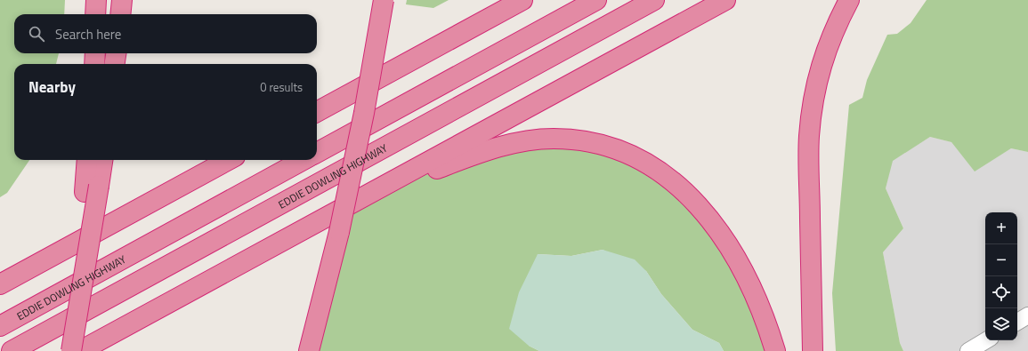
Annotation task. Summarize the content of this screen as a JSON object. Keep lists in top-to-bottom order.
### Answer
{
  "streets": {
    "highway": ["EDDIE DOWLING HIGHWAY"]
  },
  "page": {
    "search": "Search here",
    "heading": ["Nearby", "0 results"],
    "map_buttons": ["+", "−"]
  }
}
